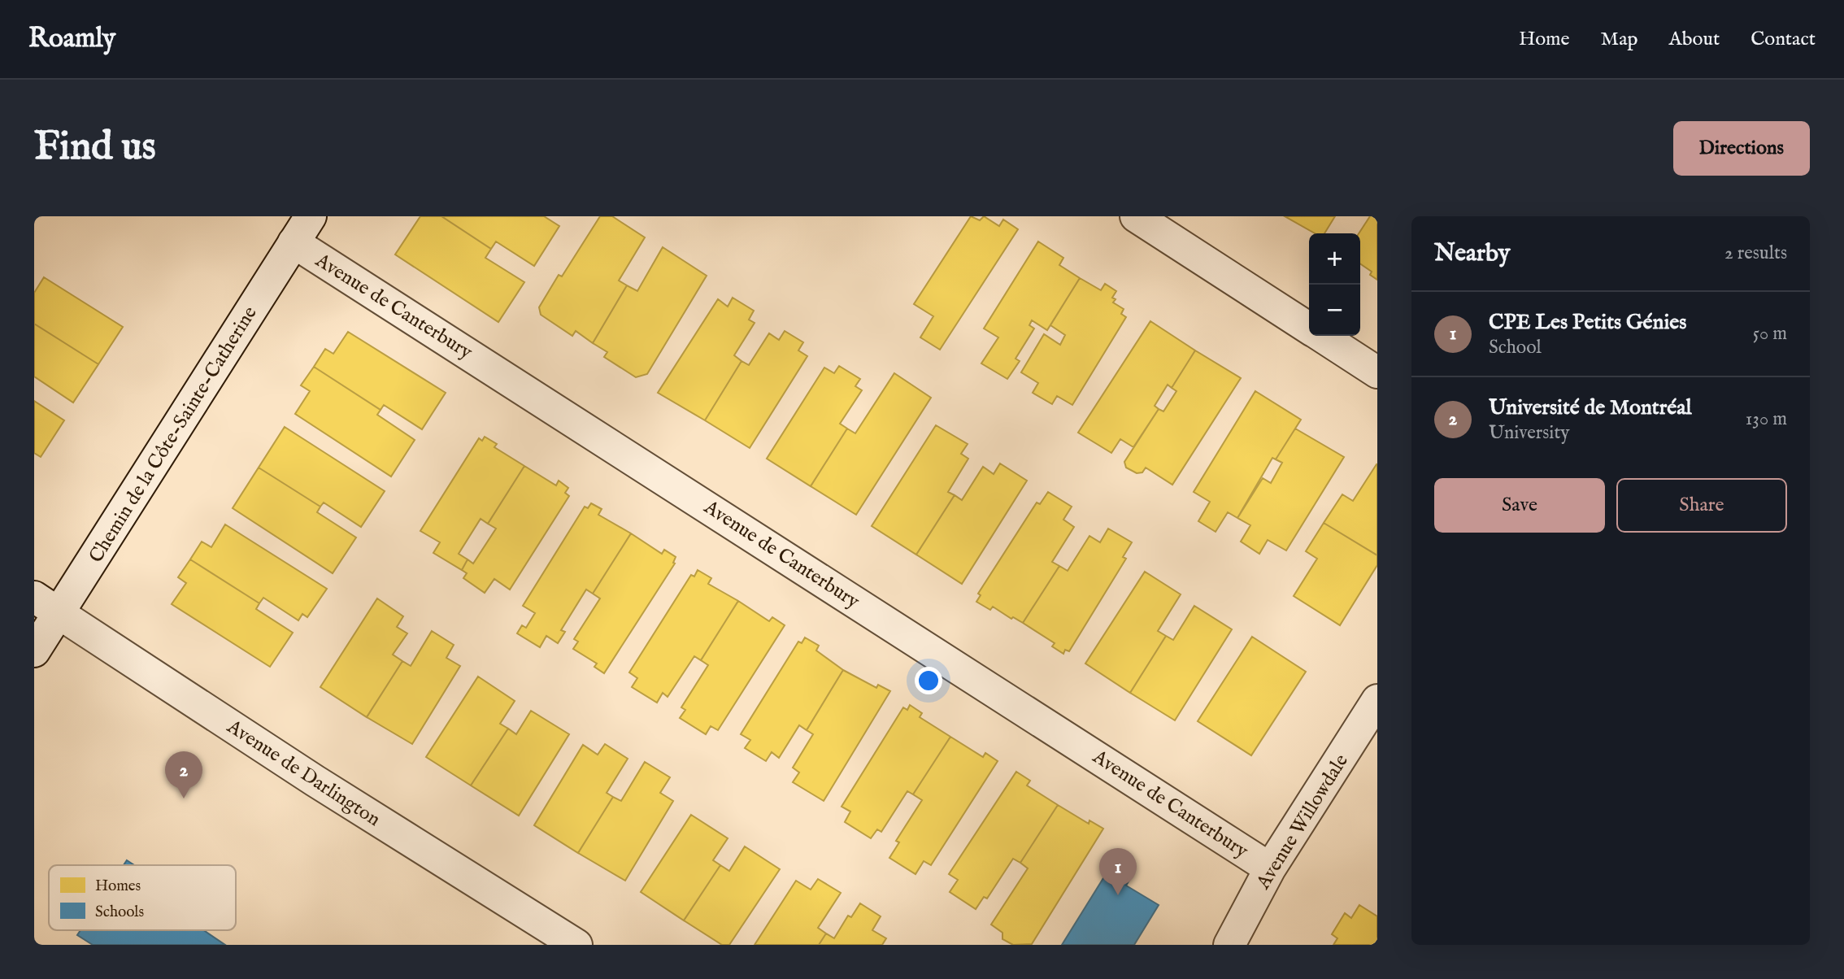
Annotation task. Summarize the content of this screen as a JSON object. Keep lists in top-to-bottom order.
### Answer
{
  "streets": {
    "street": [
      "Avenue de Canterbury",
      "Chemin de la Côte-Sainte-Catherine",
      "Avenue de Darlington",
      "Avenue Willowdale"
    ]
  },
  "crossings": [
    ["Avenue de Canterbury", "Chemin de la Côte-Sainte-Catherine"],
    ["Avenue de Canterbury", "Avenue Willowdale"],
    ["Chemin de la Côte-Sainte-Catherine", "Avenue de Darlington"]
  ],
  "legend": ["Homes", "Schools"],
  "page": {
    "header": "Roamly",
    "nav": [
      "Home",
      "Map",
      "About",
      "Contact"
    ],
    "buttons": [
      "Directions",
      ["Save", "Share"]
    ],
    "title": "Find us",
    "heading": ["Nearby", "2 results"],
    "map_buttons": ["+", "−"],
    "list": [
      {
        "mark": "1",
        "name": "CPE Les Petits Génies",
        "note": "School",
        "value": "50 m"
      },
      {
        "mark": "2",
        "name": "Université de Montréal",
        "note": "University",
        "value": "130 m"
      }
    ],
    "pins": ["2", "1"]
  }
}
